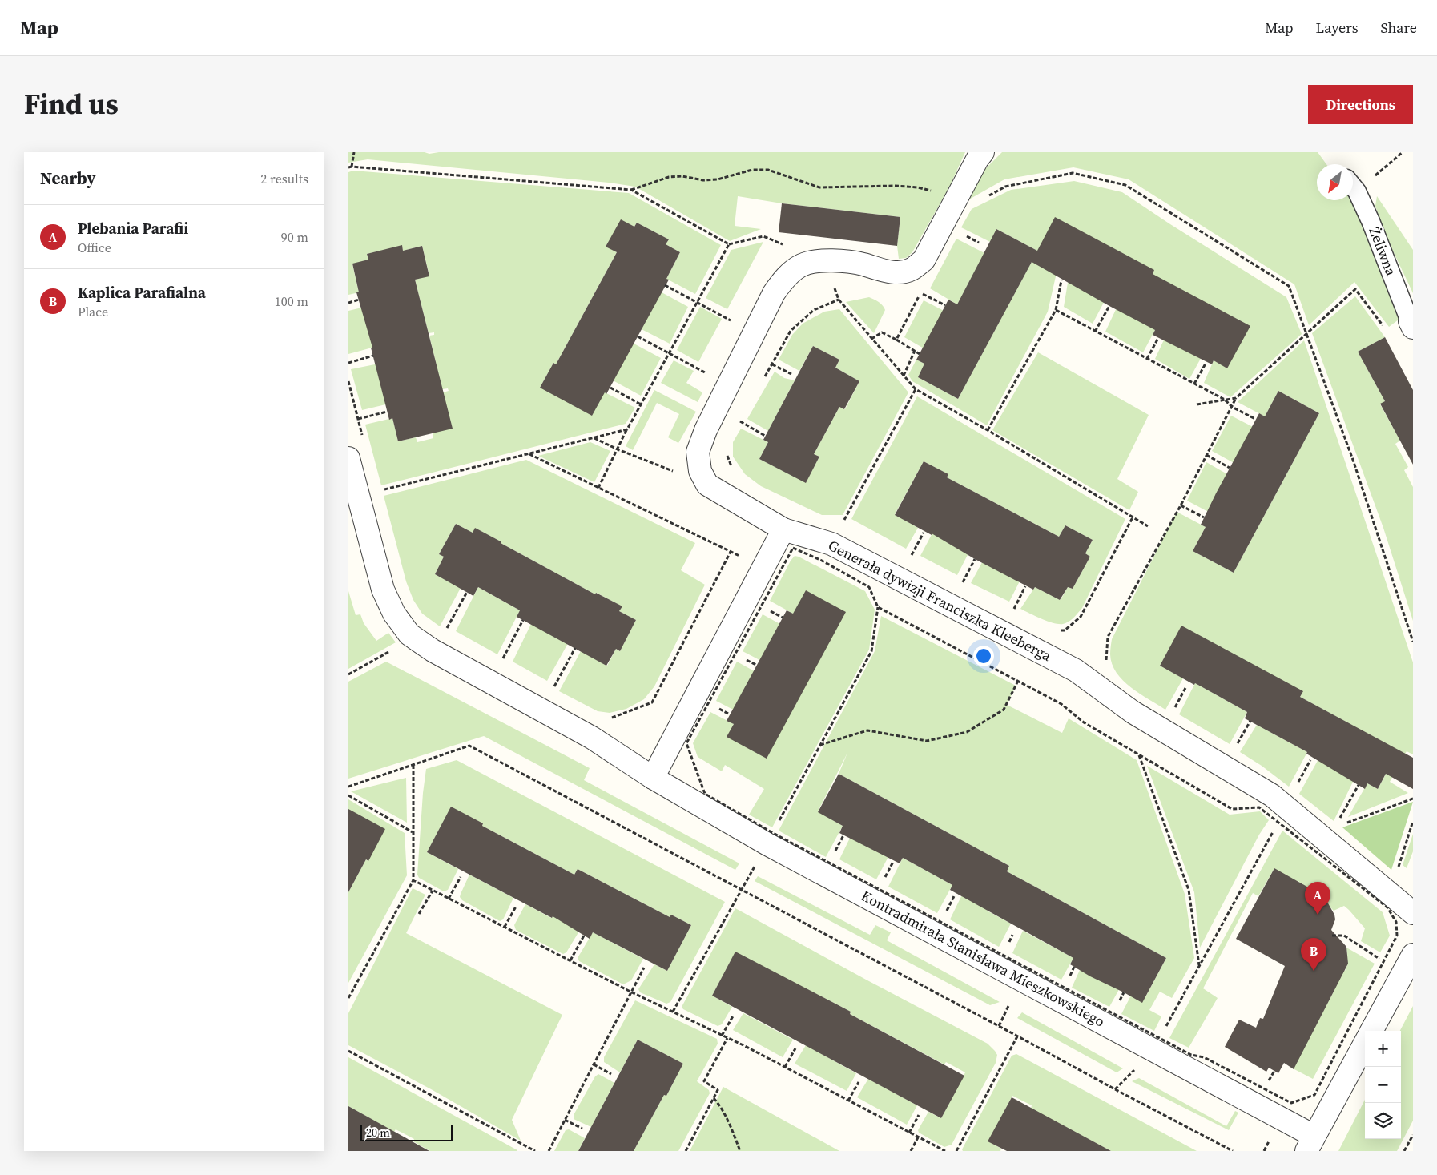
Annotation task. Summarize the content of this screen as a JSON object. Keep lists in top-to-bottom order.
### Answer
{
  "streets": {
    "street": ["Generała dywizji Franciszka Kleeberga", "Kontradmirała Stanisława Mieszkowskiego"],
    "lane": ["Żeliwna"]
  },
  "scale_bar": "20 m",
  "north": "bottom left",
  "page": {
    "header": "Map",
    "nav": ["Map", "Layers", "Share"],
    "title": "Find us",
    "buttons": "Directions",
    "heading": ["Nearby", "2 results"],
    "list": [
      {
        "mark": "A",
        "name": "Plebania Parafii",
        "note": "Office",
        "value": "90 m"
      },
      {
        "mark": "B",
        "name": "Kaplica Parafialna",
        "note": "Place",
        "value": "100 m"
      }
    ],
    "pins": ["A", "B"],
    "map_buttons": ["+", "−"],
    "scale": "20 m"
  }
}
